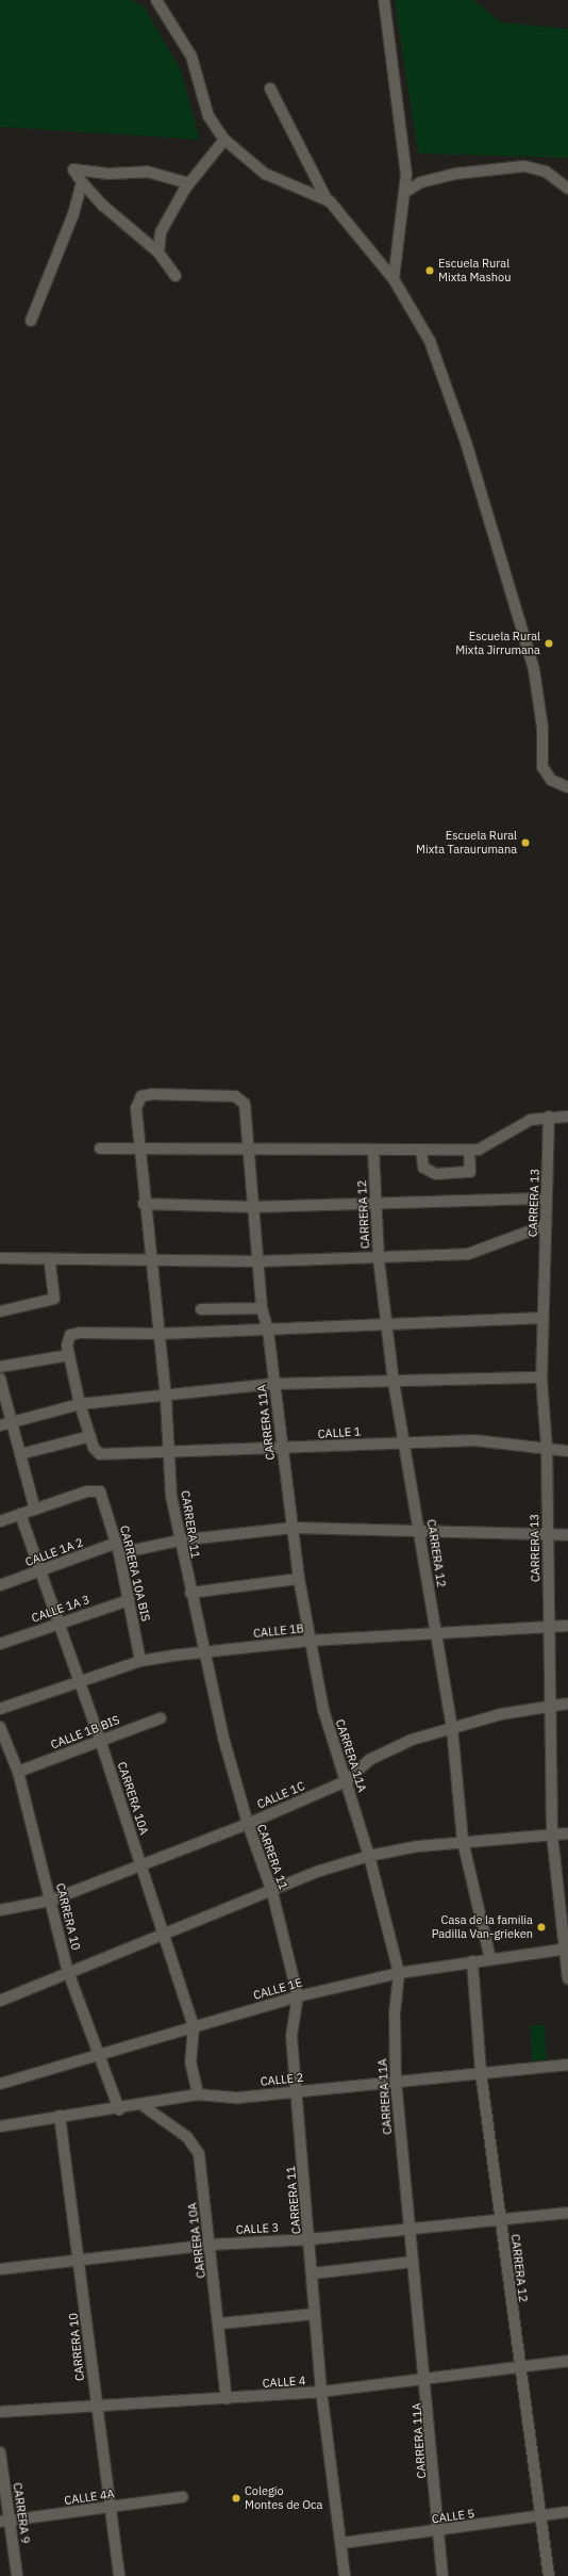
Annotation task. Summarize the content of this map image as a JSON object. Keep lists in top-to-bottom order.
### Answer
{
  "streets": {
    "street": [
      "CARRERA 13",
      "CARRERA 12",
      "CARRERA 11A",
      "CALLE 1",
      "CARRERA 11",
      "CALLE 1A 2",
      "CARRERA 10A BIS",
      "CALLE 1A 3",
      "CALLE 1B",
      "CALLE 1B BIS",
      "CALLE 1C",
      "CARRERA 10A",
      "CARRERA 10",
      "CALLE 1E",
      "CALLE 2",
      "CALLE 3",
      "CALLE 4",
      "CALLE 4A",
      "CARRERA 9",
      "CALLE 5"
    ]
  },
  "crossings": [
    ["CARRERA 13", "CALLE 1"],
    ["CARRERA 13", "CALLE 1B"],
    ["CARRERA 13", "CALLE 1C"],
    ["CARRERA 13", "CALLE 1E"],
    ["CARRERA 12", "CALLE 1"],
    ["CARRERA 12", "CALLE 1B"],
    ["CARRERA 12", "CALLE 1C"],
    ["CARRERA 12", "CALLE 1E"],
    ["CARRERA 12", "CALLE 2"],
    ["CARRERA 12", "CALLE 3"],
    ["CARRERA 12", "CALLE 4"],
    ["CARRERA 12", "CALLE 5"],
    ["CARRERA 11A", "CALLE 1"],
    ["CARRERA 11A", "CARRERA 11"],
    ["CARRERA 11A", "CALLE 1B"],
    ["CARRERA 11A", "CALLE 1C"],
    ["CARRERA 11A", "CALLE 1E"],
    ["CARRERA 11A", "CALLE 2"],
    ["CARRERA 11A", "CALLE 3"],
    ["CARRERA 11A", "CALLE 4"],
    ["CARRERA 11A", "CALLE 5"],
    ["CALLE 1", "CARRERA 11"],
    ["CARRERA 11", "CALLE 1B"],
    ["CARRERA 11", "CALLE 1C"],
    ["CARRERA 11", "CALLE 1E"],
    ["CARRERA 11", "CALLE 2"],
    ["CARRERA 11", "CALLE 3"],
    ["CARRERA 11", "CALLE 4"],
    ["CARRERA 11", "CALLE 5"],
    ["CALLE 1A 2", "CARRERA 10A BIS"],
    ["CALLE 1A 2", "CARRERA 10A"],
    ["CARRERA 10A BIS", "CALLE 1A 3"],
    ["CARRERA 10A BIS", "CALLE 1B"],
    ["CALLE 1A 3", "CARRERA 10A"],
    ["CALLE 1B", "CARRERA 10A"],
    ["CALLE 1B BIS", "CARRERA 10A"],
    ["CALLE 1B BIS", "CARRERA 10"],
    ["CALLE 1C", "CARRERA 10A"],
    ["CALLE 1C", "CARRERA 10"],
    ["CARRERA 10A", "CALLE 1E"],
    ["CARRERA 10A", "CALLE 2"],
    ["CARRERA 10A", "CALLE 3"],
    ["CARRERA 10A", "CALLE 4"],
    ["CARRERA 10", "CALLE 1E"],
    ["CARRERA 10", "CALLE 2"],
    ["CARRERA 10", "CALLE 3"],
    ["CARRERA 10", "CALLE 4"],
    ["CARRERA 10", "CALLE 4A"],
    ["CALLE 4A", "CARRERA 9"]
  ],
  "places": [
    "Escuela Rural Mixta Mashou",
    "Escuela Rural Mixta Jirrumana",
    "Escuela Rural Mixta Taraurumana",
    "Casa de la familia Padilla Van-grieken",
    "Colegio Montes de Oca"
  ]
}
